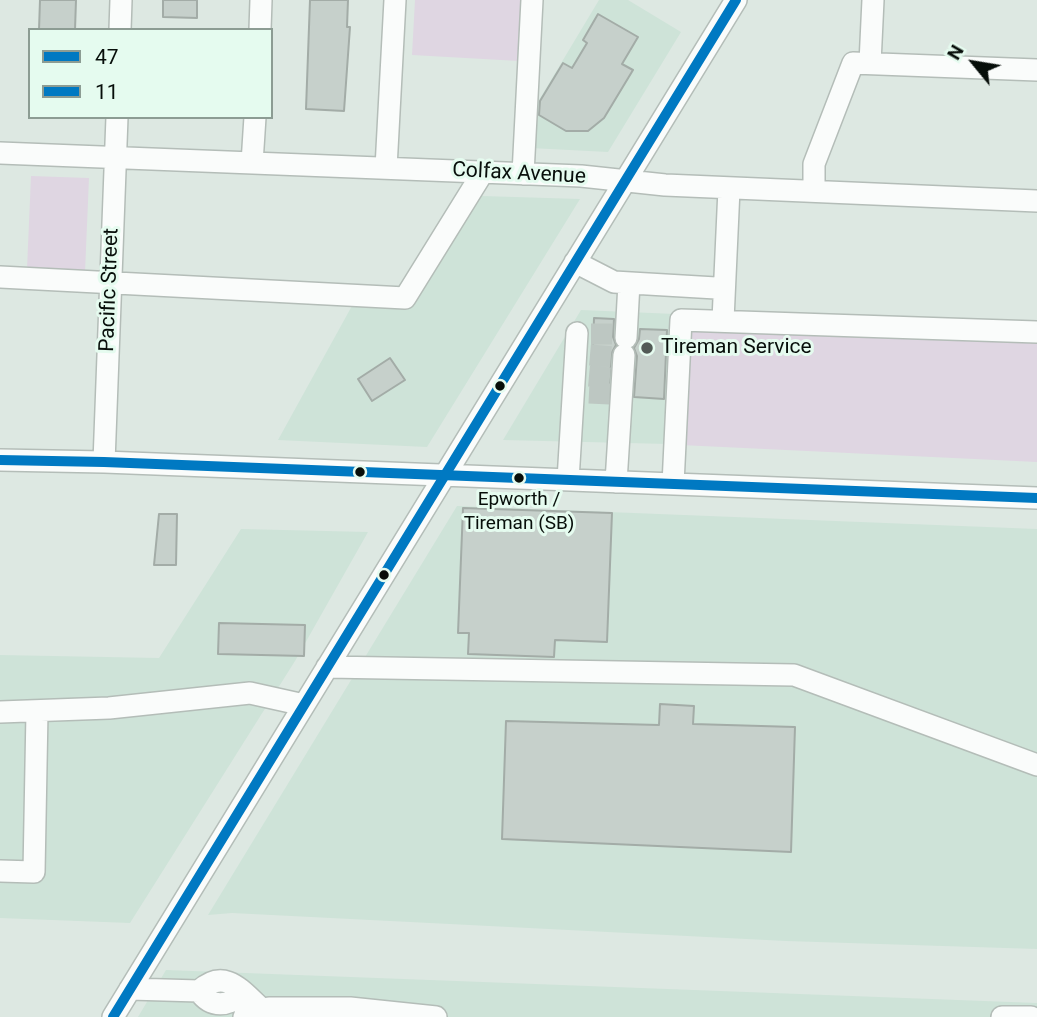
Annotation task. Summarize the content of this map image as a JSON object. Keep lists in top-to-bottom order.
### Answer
{
  "streets": {
    "street": ["Colfax Avenue", "Pacific Street"]
  },
  "crossings": [
    ["Colfax Avenue", "Pacific Street"]
  ],
  "places": ["Tireman Service", "Epworth / Tireman (SB)"],
  "lines": ["transit line 47", "transit line 11"],
  "legend": ["47", "11"],
  "north": "top left"
}
